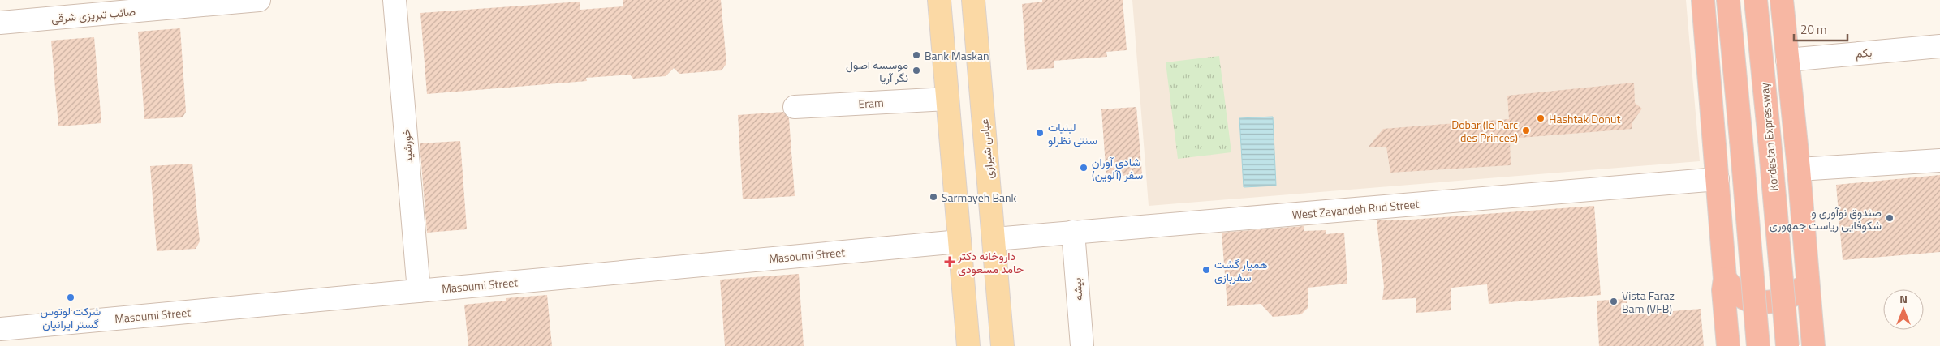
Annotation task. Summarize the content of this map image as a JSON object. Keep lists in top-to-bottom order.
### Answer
{
  "streets": {
    "highway": ["Kordestan Expressway"],
    "main road": ["عباس شیرازی"],
    "street": [
      "صائب تبریزی شرقی",
      "یکم",
      "Eram",
      "خورشید",
      "West Zayandeh Rud Street",
      "Masoumi Street",
      "بیشه"
    ]
  },
  "crossings": [
    ["خورشید", "Masoumi Street"],
    ["عباس شیرازی", "West Zayandeh Rud Street"],
    ["West Zayandeh Rud Street", "بیشه"]
  ],
  "places": {
    "other": [
      "Bank Maskan",
      "موسسه اصول نگر آریا",
      "Hashtak Donut",
      "Dobar (le Parc des Princes)",
      "لبنیات سنتی نظرلو",
      "شادی آوران سفر (آلوین)",
      "Sarmayeh Bank",
      "صندوق نوآوری و شکوفایی ریاست جمهوری",
      "همیار گشت سفربازی",
      "شرکت لوتوس گستر ایرانیان",
      "Vista Faraz Bam (VFB)"
    ],
    "health": ["داروخانه دکتر حامد مسعودی"]
  },
  "scale_bar": "20 m",
  "north": "top"
}
